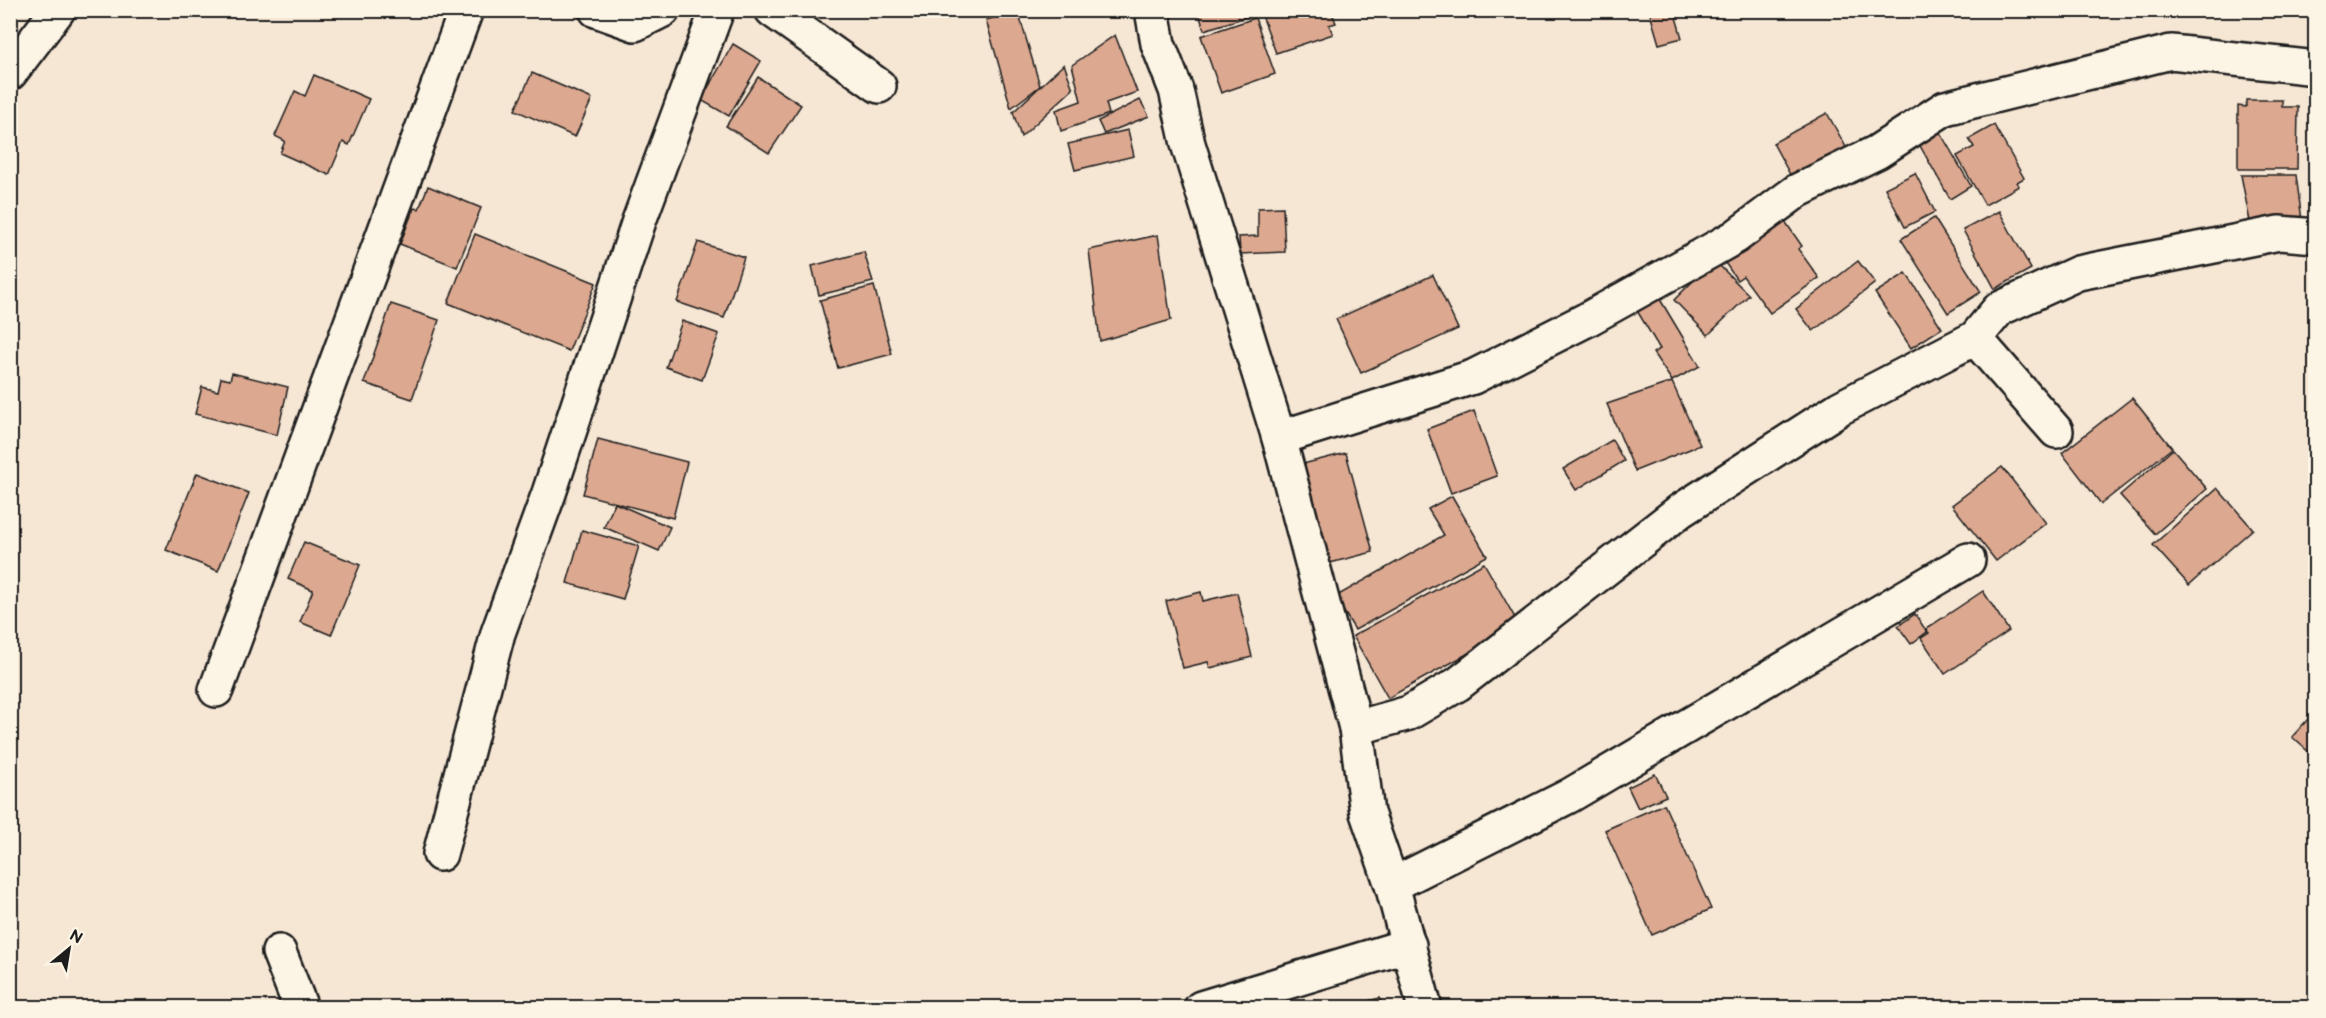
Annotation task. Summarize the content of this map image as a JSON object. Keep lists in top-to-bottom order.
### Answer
{
  "north": "top right"
}
